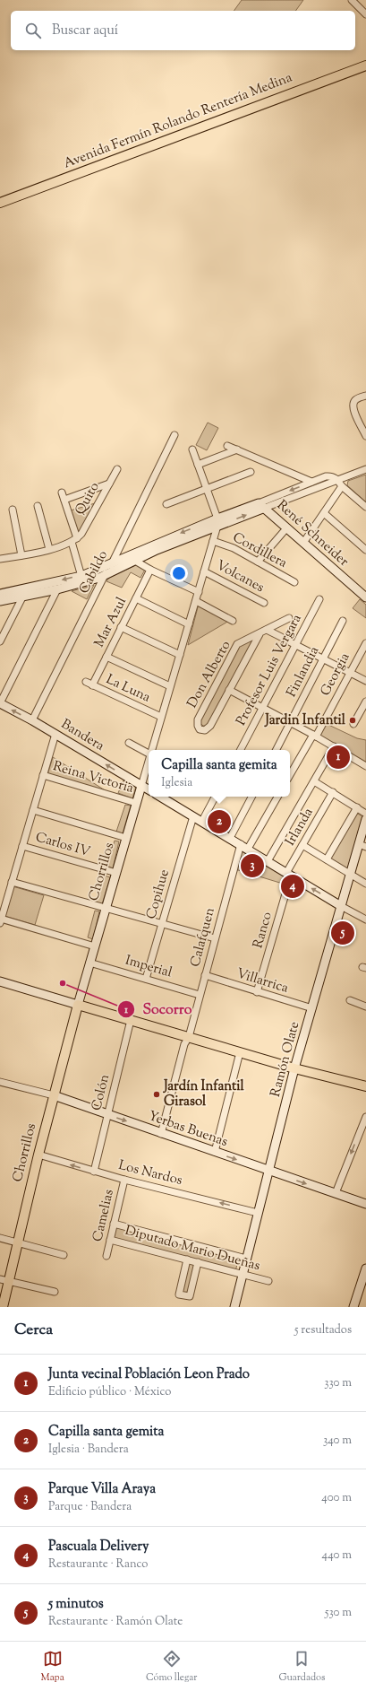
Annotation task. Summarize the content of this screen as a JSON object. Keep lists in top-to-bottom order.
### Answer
{
  "streets": {
    "main road": ["Avenida Fermín Rolando Rentería Medina", "Chorrillos"],
    "street": [
      "Quito",
      "René Schneider",
      "Cordillera",
      "Cabildo",
      "Volcanes",
      "Mar Azul",
      "Profesor Luis Vergara",
      "Finlandia",
      "Don Alberto",
      "Georgia",
      "La Luna",
      "Bandera",
      "Reina Victoria",
      "Irlanda",
      "Carlos IV",
      "Copihue",
      "Ranco",
      "Calafquen",
      "Imperial",
      "Villarrica",
      "Ramón Olate",
      "Colón",
      "Yerbas Buenas",
      "Los Nardos",
      "Camelias",
      "Diputado Mario Dueñas"
    ]
  },
  "crossings": [
    ["Cordillera", "Chorrillos"],
    ["Cabildo", "Bandera"],
    ["Volcanes", "Chorrillos"],
    ["Mar Azul", "La Luna"],
    ["La Luna", "Chorrillos"],
    ["Bandera", "Chorrillos"],
    ["Reina Victoria", "Chorrillos"],
    ["Irlanda", "Ranco"],
    ["Carlos IV", "Chorrillos"],
    ["Chorrillos", "Imperial"],
    ["Chorrillos", "Yerbas Buenas"],
    ["Chorrillos", "Los Nardos"],
    ["Copihue", "Imperial"],
    ["Ranco", "Villarrica"],
    ["Calafquen", "Imperial"],
    ["Calafquen", "Villarrica"],
    ["Calafquen", "Yerbas Buenas"],
    ["Villarrica", "Ramón Olate"],
    ["Ramón Olate", "Yerbas Buenas"],
    ["Ramón Olate", "Los Nardos"],
    ["Ramón Olate", "Diputado Mario Dueñas"],
    ["Colón", "Yerbas Buenas"],
    ["Colón", "Los Nardos"],
    ["Los Nardos", "Camelias"],
    ["Camelias", "Diputado Mario Dueñas"]
  ],
  "one_way": ["Yerbas Buenas", "Los Nardos"],
  "places": ["Jardin Infantil", "Socorro", "Jardín Infantil Girasol"],
  "page": {
    "search": "Buscar aquí",
    "pins": [
      "1",
      "2",
      "3",
      "4",
      "5"
    ],
    "popup": ["Capilla santa gemita", "Iglesia"],
    "heading": ["Cerca", "5 resultados"],
    "list": [
      {
        "mark": "1",
        "name": "Junta vecinal Población Leon Prado",
        "note": "Edificio público · México",
        "value": "330 m"
      },
      {
        "mark": "2",
        "name": "Capilla santa gemita",
        "note": "Iglesia · Bandera",
        "value": "340 m"
      },
      {
        "mark": "3",
        "name": "Parque Villa Araya",
        "note": "Parque · Bandera",
        "value": "400 m"
      },
      {
        "mark": "4",
        "name": "Pascuala Delivery",
        "note": "Restaurante · Ranco",
        "value": "440 m"
      },
      {
        "mark": "5",
        "name": "5 minutos",
        "note": "Restaurante · Ramón Olate",
        "value": "530 m"
      }
    ],
    "nav": ["Mapa", "Cómo llegar", "Guardados"]
  }
}
